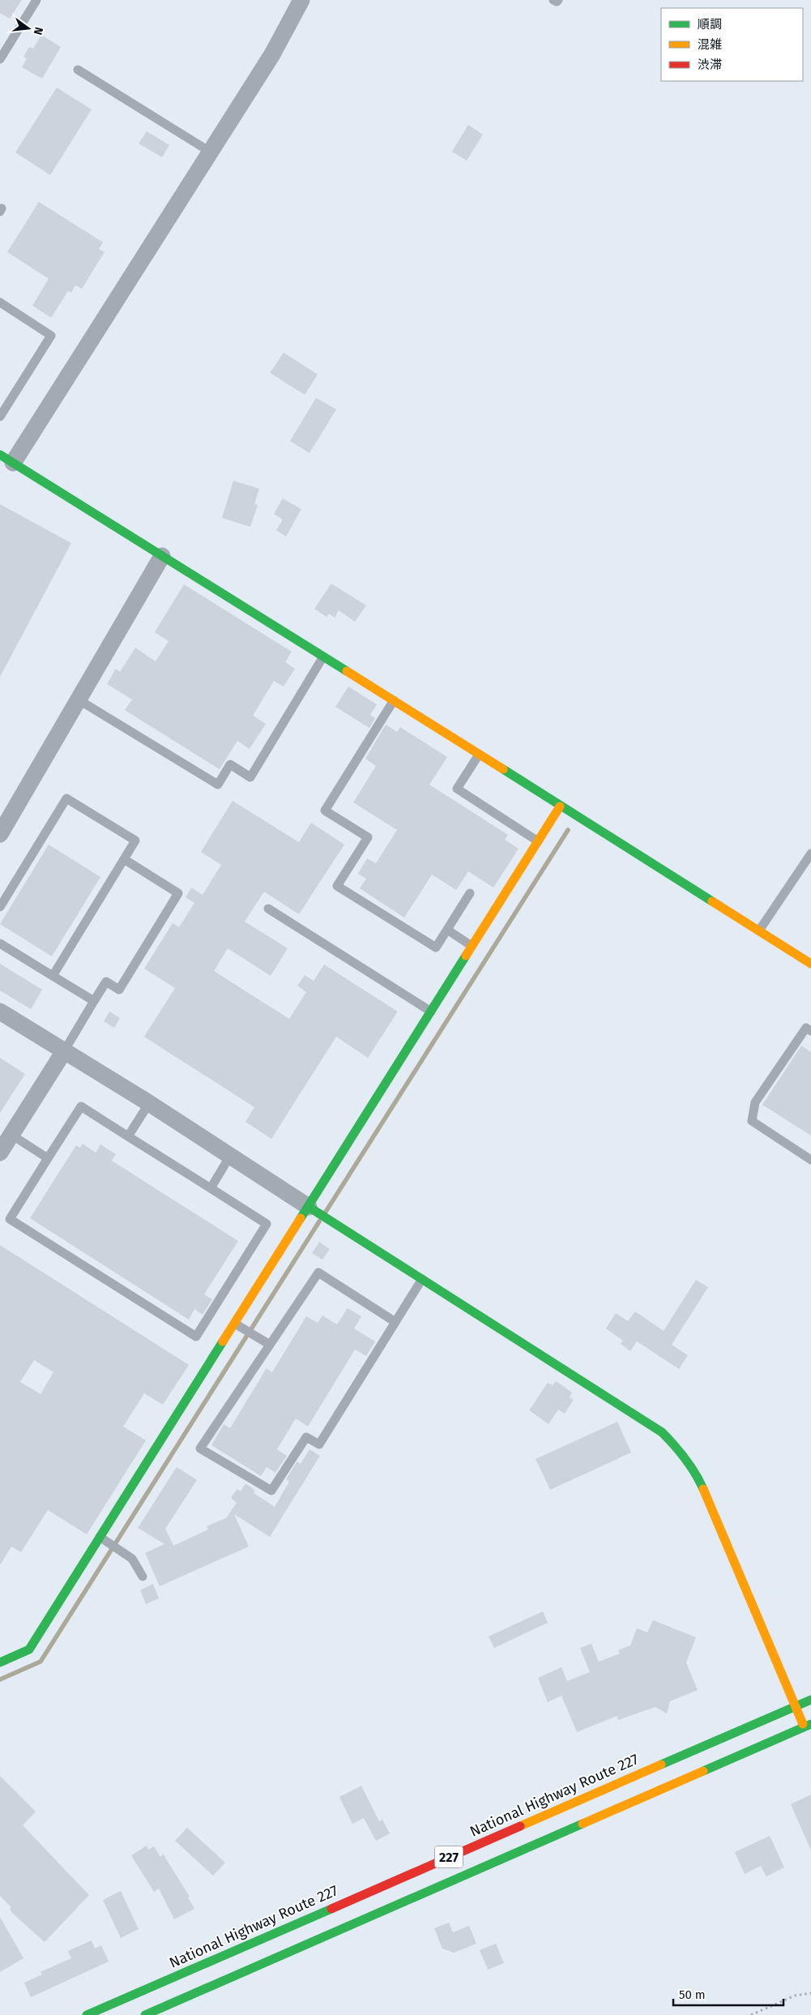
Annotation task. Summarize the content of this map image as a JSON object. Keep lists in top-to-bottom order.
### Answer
{
  "streets": {
    "main road": ["National Highway Route 227", "227"]
  },
  "legend": ["順調", "混雑", "渋滞"],
  "scale_bar": "50 m",
  "north": "right"
}
